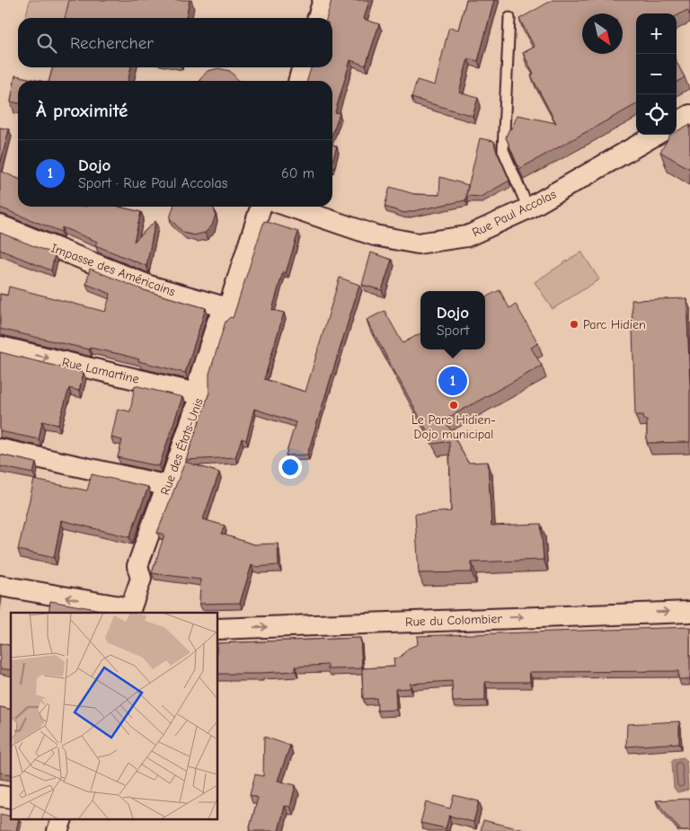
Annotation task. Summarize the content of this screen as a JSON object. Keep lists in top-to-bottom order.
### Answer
{
  "streets": {
    "street": [
      "Rue Paul Accolas",
      "Impasse des Américains",
      "Rue Lamartine",
      "Rue des États-Unis",
      "Rue du Colombier"
    ]
  },
  "crossings": [
    ["Impasse des Américains", "Rue des États-Unis"],
    ["Rue Lamartine", "Rue des États-Unis"]
  ],
  "one_way": ["Rue du Colombier"],
  "places": ["Parc Hidien", "Le Parc Hidien- Dojo municipal"],
  "north": "bottom right",
  "page": {
    "map_buttons": ["+", "−"],
    "search": "Rechercher",
    "heading": "À proximité",
    "list": [
      {
        "mark": "1",
        "name": "Dojo",
        "note": "Sport · Rue Paul Accolas",
        "value": "60 m"
      }
    ],
    "popup": ["Dojo", "Sport"],
    "pins": "1"
  }
}
